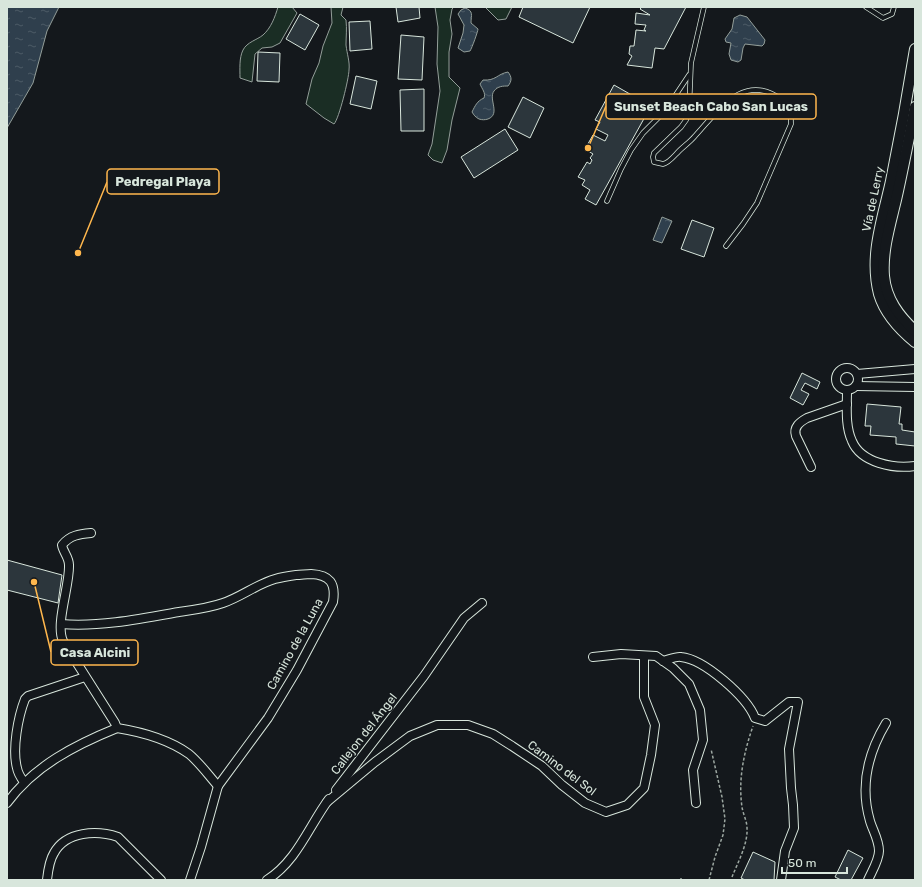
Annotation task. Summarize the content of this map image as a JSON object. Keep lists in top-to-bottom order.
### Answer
{
  "streets": {
    "street": [
      "Vía de Lerry",
      "Camino de la Luna",
      "Callejon del Ángel",
      "Camino del Sol"
    ]
  },
  "crossings": [
    ["Callejon del Ángel", "Camino del Sol"]
  ],
  "places": ["Sunset Beach Cabo San Lucas", "Pedregal Playa", "Casa Alcini"],
  "scale_bar": "50 m"
}
